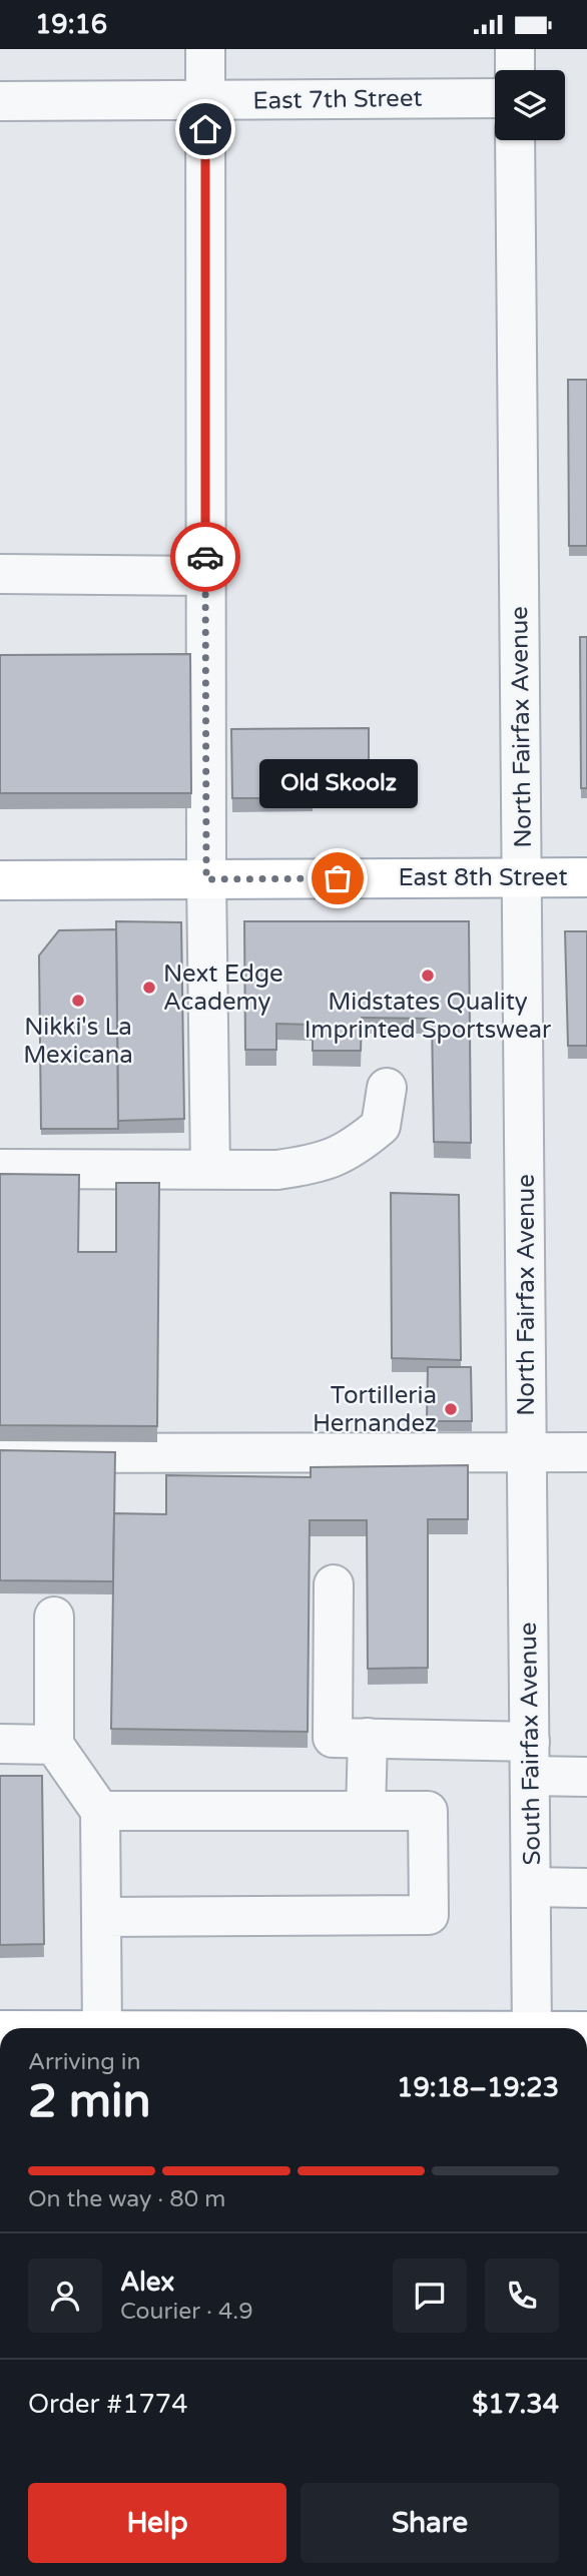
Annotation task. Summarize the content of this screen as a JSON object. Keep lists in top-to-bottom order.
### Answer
{
  "streets": {
    "main road": ["East 8th Street"],
    "street": ["East 7th Street", "North Fairfax Avenue", "South Fairfax Avenue"]
  },
  "crossings": [
    ["North Fairfax Avenue", "East 8th Street"],
    ["North Fairfax Avenue", "South Fairfax Avenue"]
  ],
  "places": [
    "Old Skoolz",
    "Midstates Quality Imprinted Sportswear",
    "Next Edge Academy",
    "Nikki's La Mexicana",
    "Tortilleria Hernandez"
  ],
  "page": {
    "status": "19:16",
    "bubble": "Old Skoolz",
    "heading": ["2 min", "Arriving in", "19:18–19:23"],
    "panel": [
      "Alex",
      "Courier · 4.9",
      "Order #1774",
      "$17.34"
    ],
    "bar": "On the way · 80 m",
    "buttons": ["Help", "Share"]
  }
}
